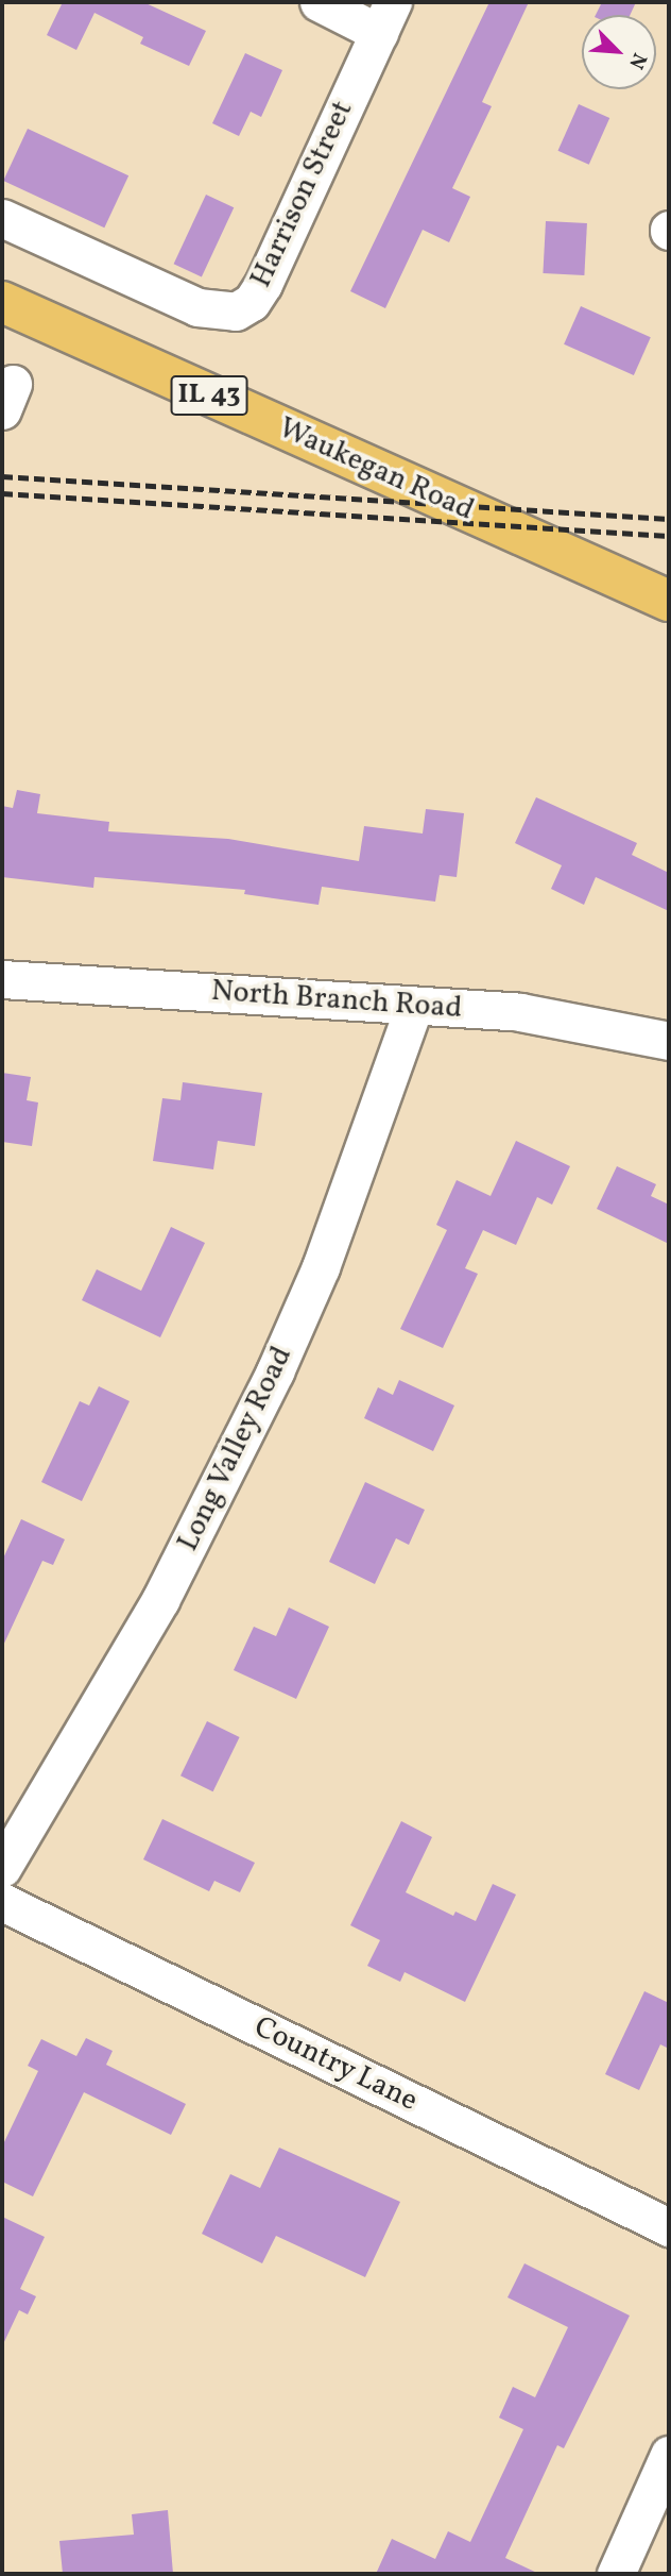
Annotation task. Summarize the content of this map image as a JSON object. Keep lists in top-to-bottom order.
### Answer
{
  "streets": {
    "main road": ["IL 43", "Waukegan Road"],
    "street": [
      "Harrison Street",
      "North Branch Road",
      "Long Valley Road",
      "Country Lane"
    ]
  },
  "crossings": [
    ["North Branch Road", "Long Valley Road"]
  ],
  "north": "bottom right"
}
